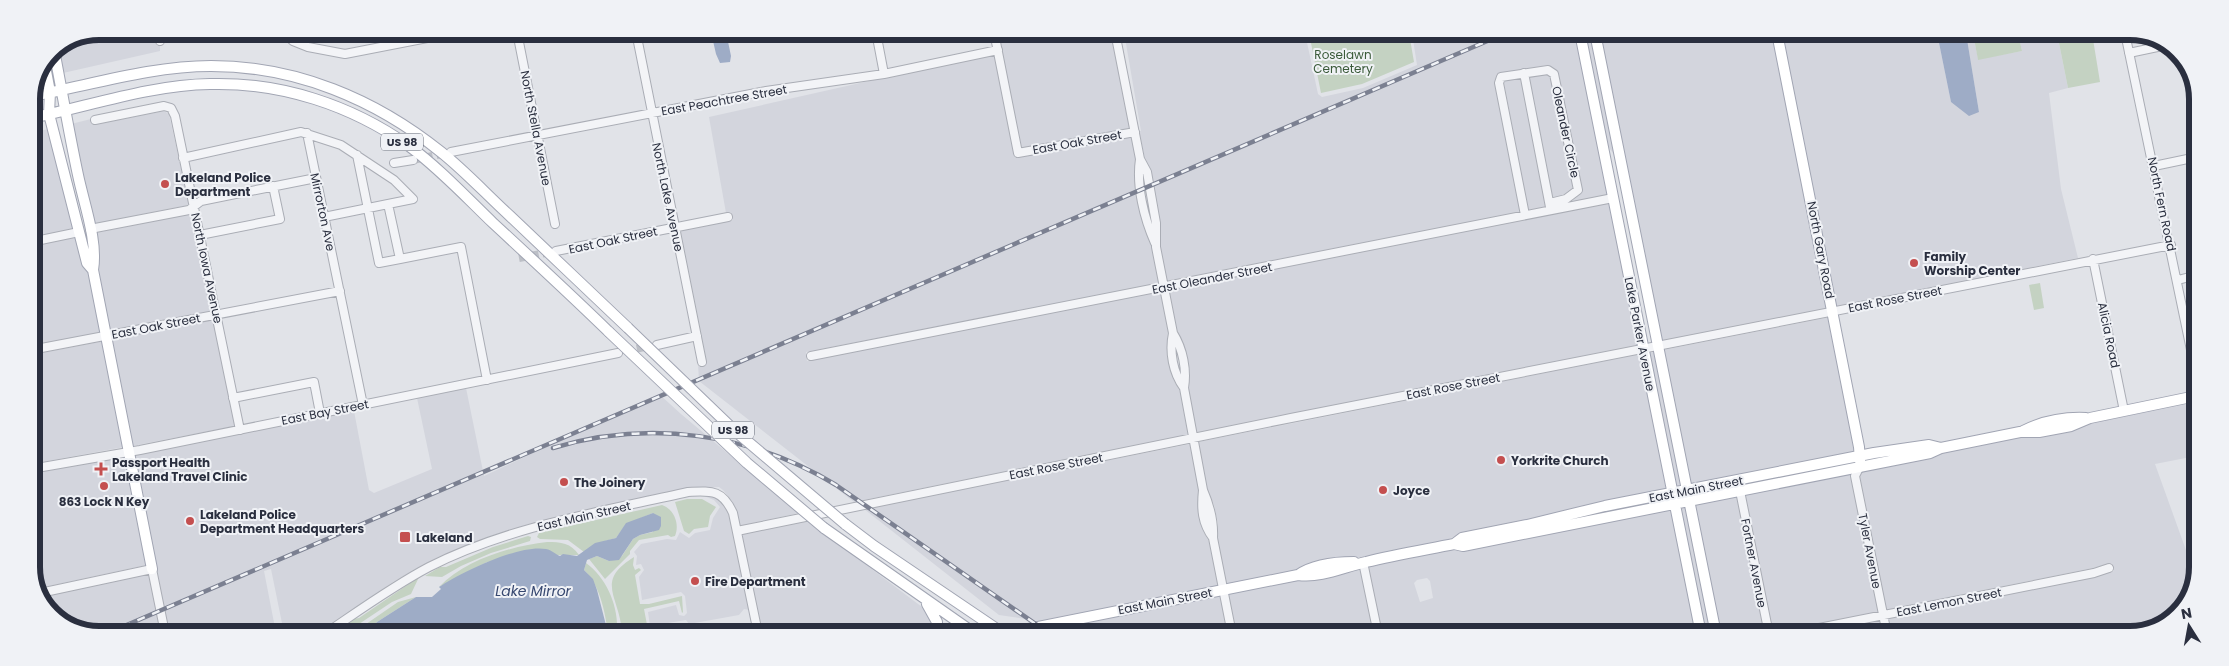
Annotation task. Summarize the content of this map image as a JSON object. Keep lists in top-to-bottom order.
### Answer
{
  "streets": {
    "main road": [
      "US 98",
      "North Gary Road",
      "Lake Parker Avenue",
      "East Main Street"
    ],
    "street": [
      "East Peachtree Street",
      "North Stella Avenue",
      "Oleander Circle",
      "East Oak Street",
      "North Lake Avenue",
      "North Fern Road",
      "Mirrorton Ave",
      "North Iowa Avenue",
      "East Oleander Street",
      "East Rose Street",
      "Alicia Road",
      "East Bay Street",
      "Tyler Avenue",
      "Fortner Avenue",
      "East Lemon Street"
    ]
  },
  "crossings": [
    ["East Peachtree Street", "North Stella Avenue"],
    ["East Peachtree Street", "East Oak Street"],
    ["East Peachtree Street", "North Lake Avenue"],
    ["Oleander Circle", "East Oleander Street"],
    ["East Oak Street", "North Lake Avenue"],
    ["East Oak Street", "Mirrorton Ave"],
    ["East Oak Street", "North Iowa Avenue"],
    ["North Fern Road", "East Rose Street"],
    ["Mirrorton Ave", "East Bay Street"],
    ["North Gary Road", "East Rose Street"],
    ["North Gary Road", "East Main Street"],
    ["North Gary Road", "Tyler Avenue"],
    ["North Iowa Avenue", "East Bay Street"],
    ["East Oleander Street", "Lake Parker Avenue"],
    ["East Rose Street", "Lake Parker Avenue"],
    ["East Rose Street", "Alicia Road"],
    ["East Rose Street", "East Main Street"],
    ["Lake Parker Avenue", "East Main Street"],
    ["Alicia Road", "East Main Street"],
    ["East Main Street", "Tyler Avenue"],
    ["East Main Street", "Fortner Avenue"],
    ["Tyler Avenue", "East Lemon Street"]
  ],
  "water": ["Lake Mirror"],
  "parks": ["Roselawn Cemetery"],
  "places": {
    "other": [
      "Lakeland Police Department",
      "Family Worship Center",
      "Yorkrite Church",
      "The Joinery",
      "863 Lock N Key",
      "Joyce",
      "Lakeland Police Department Headquarters",
      "Fire Department"
    ],
    "health": ["Passport Health Lakeland Travel Clinic"],
    "transit": ["Lakeland"]
  },
  "north": "top"
}
